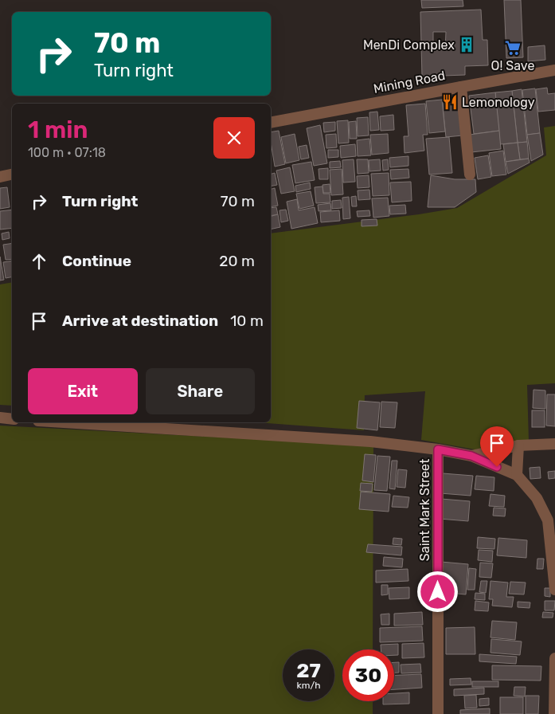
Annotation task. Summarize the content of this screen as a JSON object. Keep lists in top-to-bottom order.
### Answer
{
  "streets": {
    "street": ["Mining Road", "Saint Mark Street"]
  },
  "places": {
    "building": ["MenDi Complex"],
    "supermarket": ["O! Save"],
    "restaurant": ["Lemonology"]
  },
  "page": {
    "turn": ["70 m", "Turn right"],
    "heading": ["1 min", "100 m · 07:18"],
    "list": [
      {
        "name": "Turn right",
        "value": "70 m"
      },
      {
        "name": "Continue",
        "value": "20 m"
      },
      {
        "name": "Arrive at destination",
        "value": "10 m"
      }
    ],
    "buttons": ["Exit", "Share"],
    "speed": "27 km/h",
    "limit": "30"
  }
}
